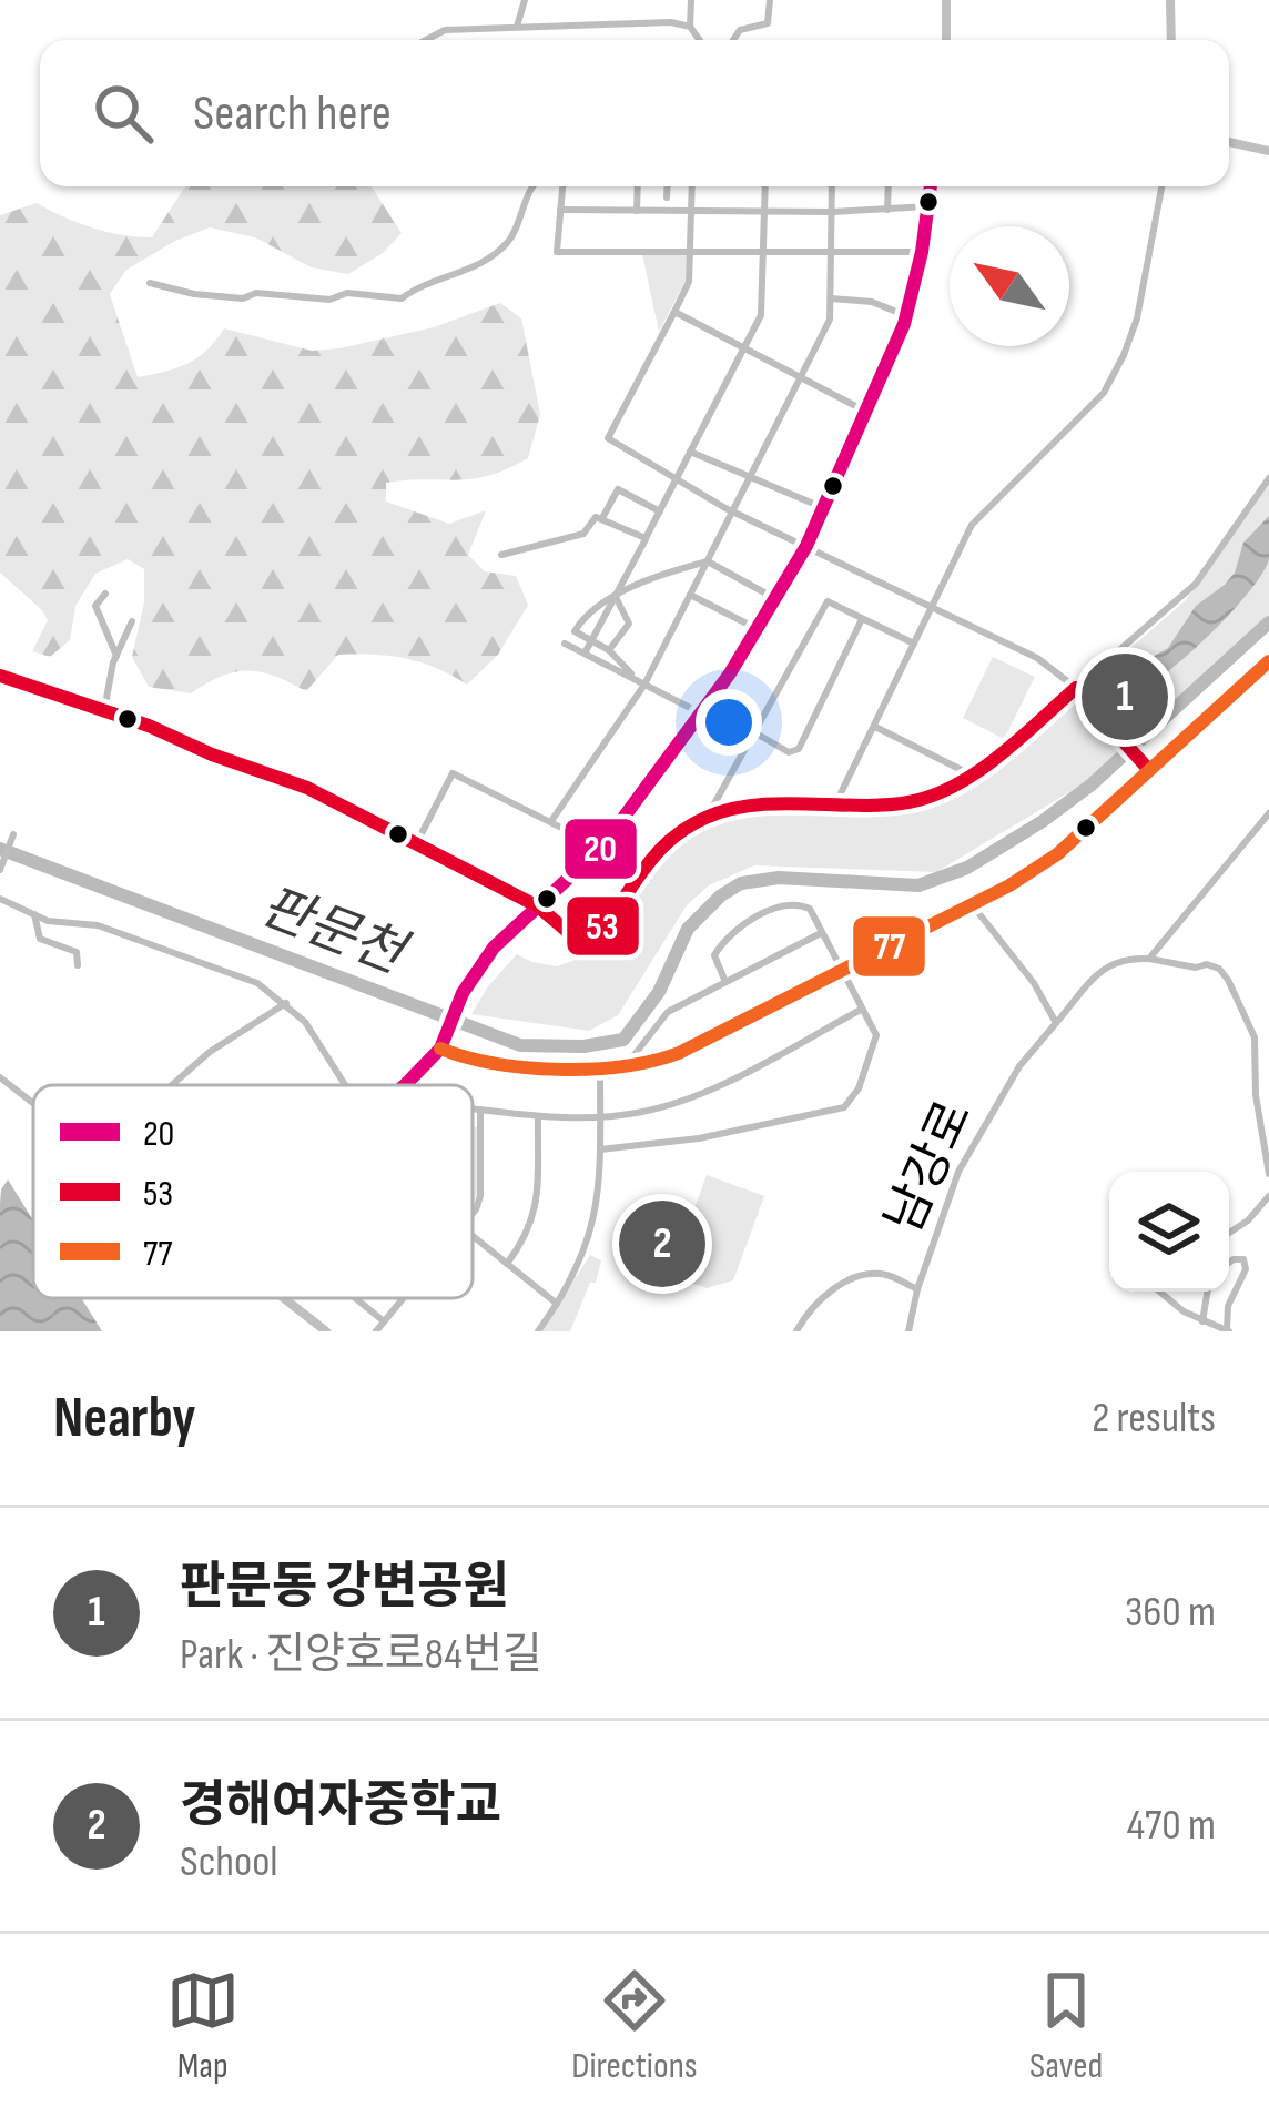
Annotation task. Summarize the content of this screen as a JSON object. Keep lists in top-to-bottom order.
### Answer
{
  "streets": {
    "street": ["남강로"]
  },
  "water": ["판문천"],
  "lines": ["transit line 20", "transit line 77", "transit line 53"],
  "legend": ["20", "53", "77"],
  "north": "top left",
  "page": {
    "search": "Search here",
    "pins": ["1", "2"],
    "heading": ["Nearby", "2 results"],
    "list": [
      {
        "mark": "1",
        "name": "판문동 강변공원",
        "note": "Park · 진양호로84번길",
        "value": "360 m"
      },
      {
        "mark": "2",
        "name": "경해여자중학교",
        "note": "School",
        "value": "470 m"
      }
    ],
    "nav": ["Map", "Directions", "Saved"]
  }
}
